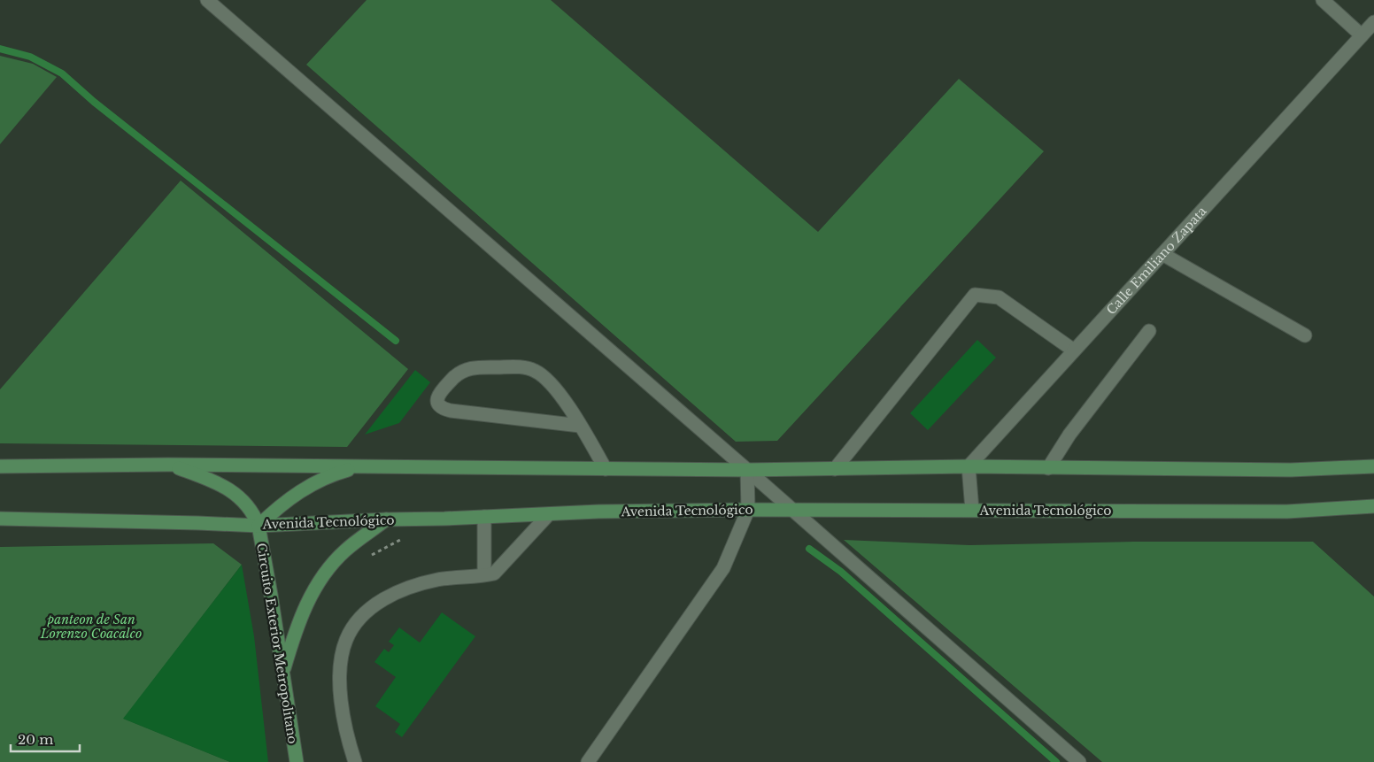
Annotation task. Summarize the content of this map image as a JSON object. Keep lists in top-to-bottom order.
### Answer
{
  "streets": {
    "main road": ["Avenida Tecnológico", "Circuito Exterior Metropolitano"],
    "street": ["Calle Emiliano Zapata"]
  },
  "crossings": [
    ["Avenida Tecnológico", "Circuito Exterior Metropolitano"]
  ],
  "parks": ["panteon de San Lorenzo Coacalco"],
  "scale_bar": "20 m"
}
